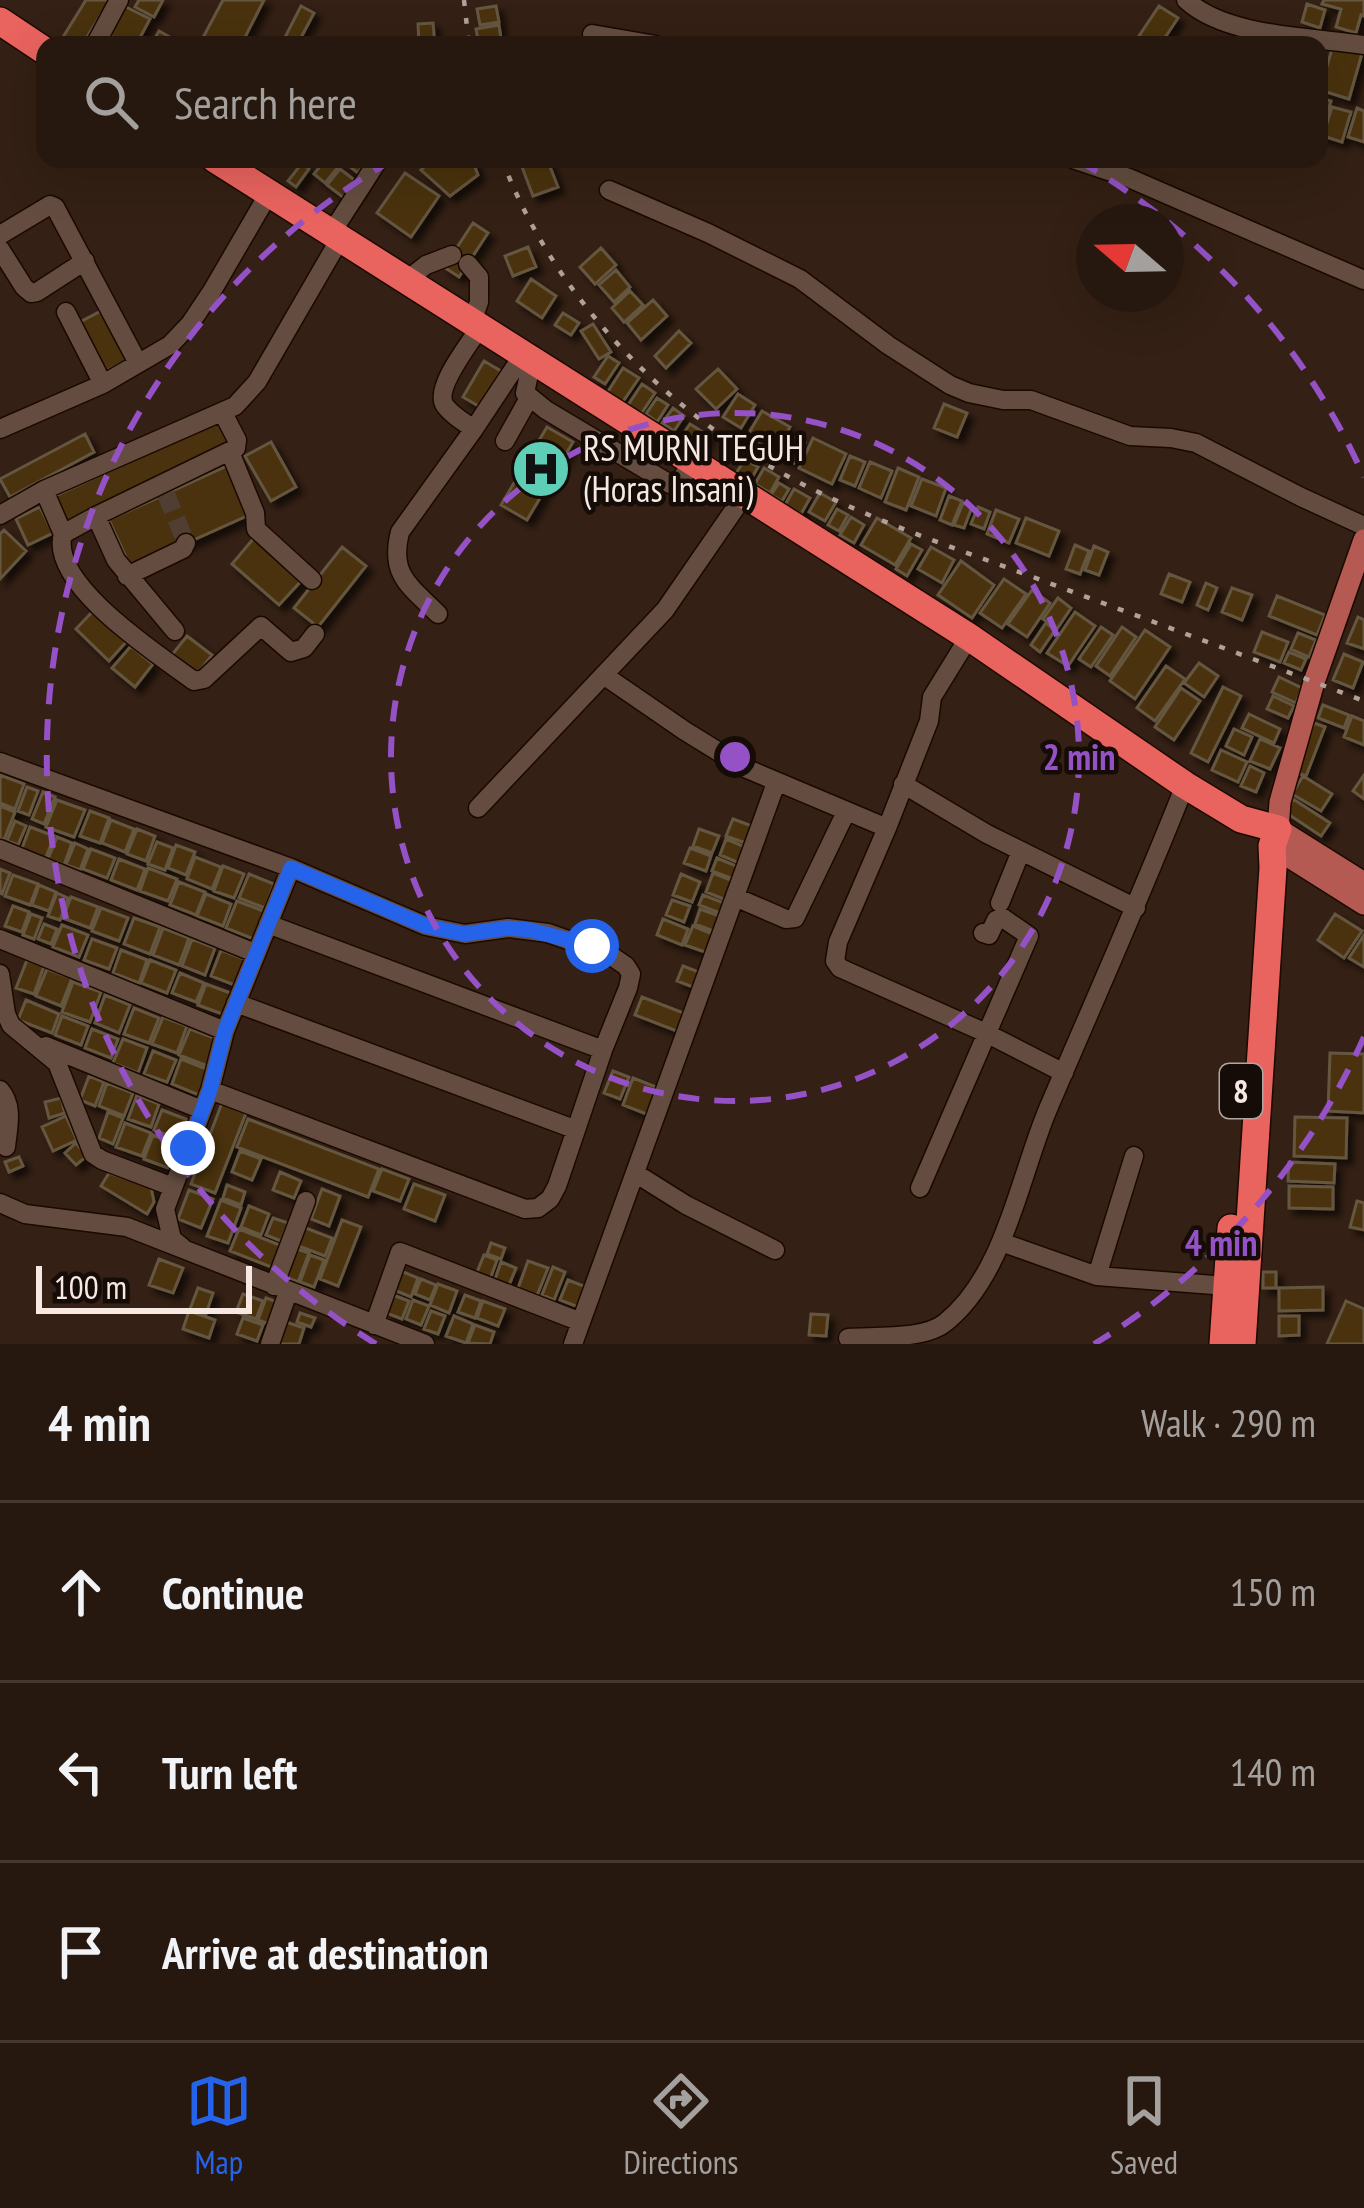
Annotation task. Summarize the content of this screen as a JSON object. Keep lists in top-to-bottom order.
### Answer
{
  "streets": {
    "highway": ["8"]
  },
  "places": {
    "hospital": ["RS MURNI TEGUH (Horas Insani)"]
  },
  "scale_bar": "100 m",
  "north": "left",
  "page": {
    "search": "Search here",
    "scale": "100 m",
    "heading": ["4 min", "Walk · 290 m"],
    "list": [
      ["Continue", "150 m"],
      ["Turn left", "140 m"],
      "Arrive at destination"
    ],
    "nav": ["Map", "Directions", "Saved"]
  },
  "rings": ["2 min", "4 min"]
}
